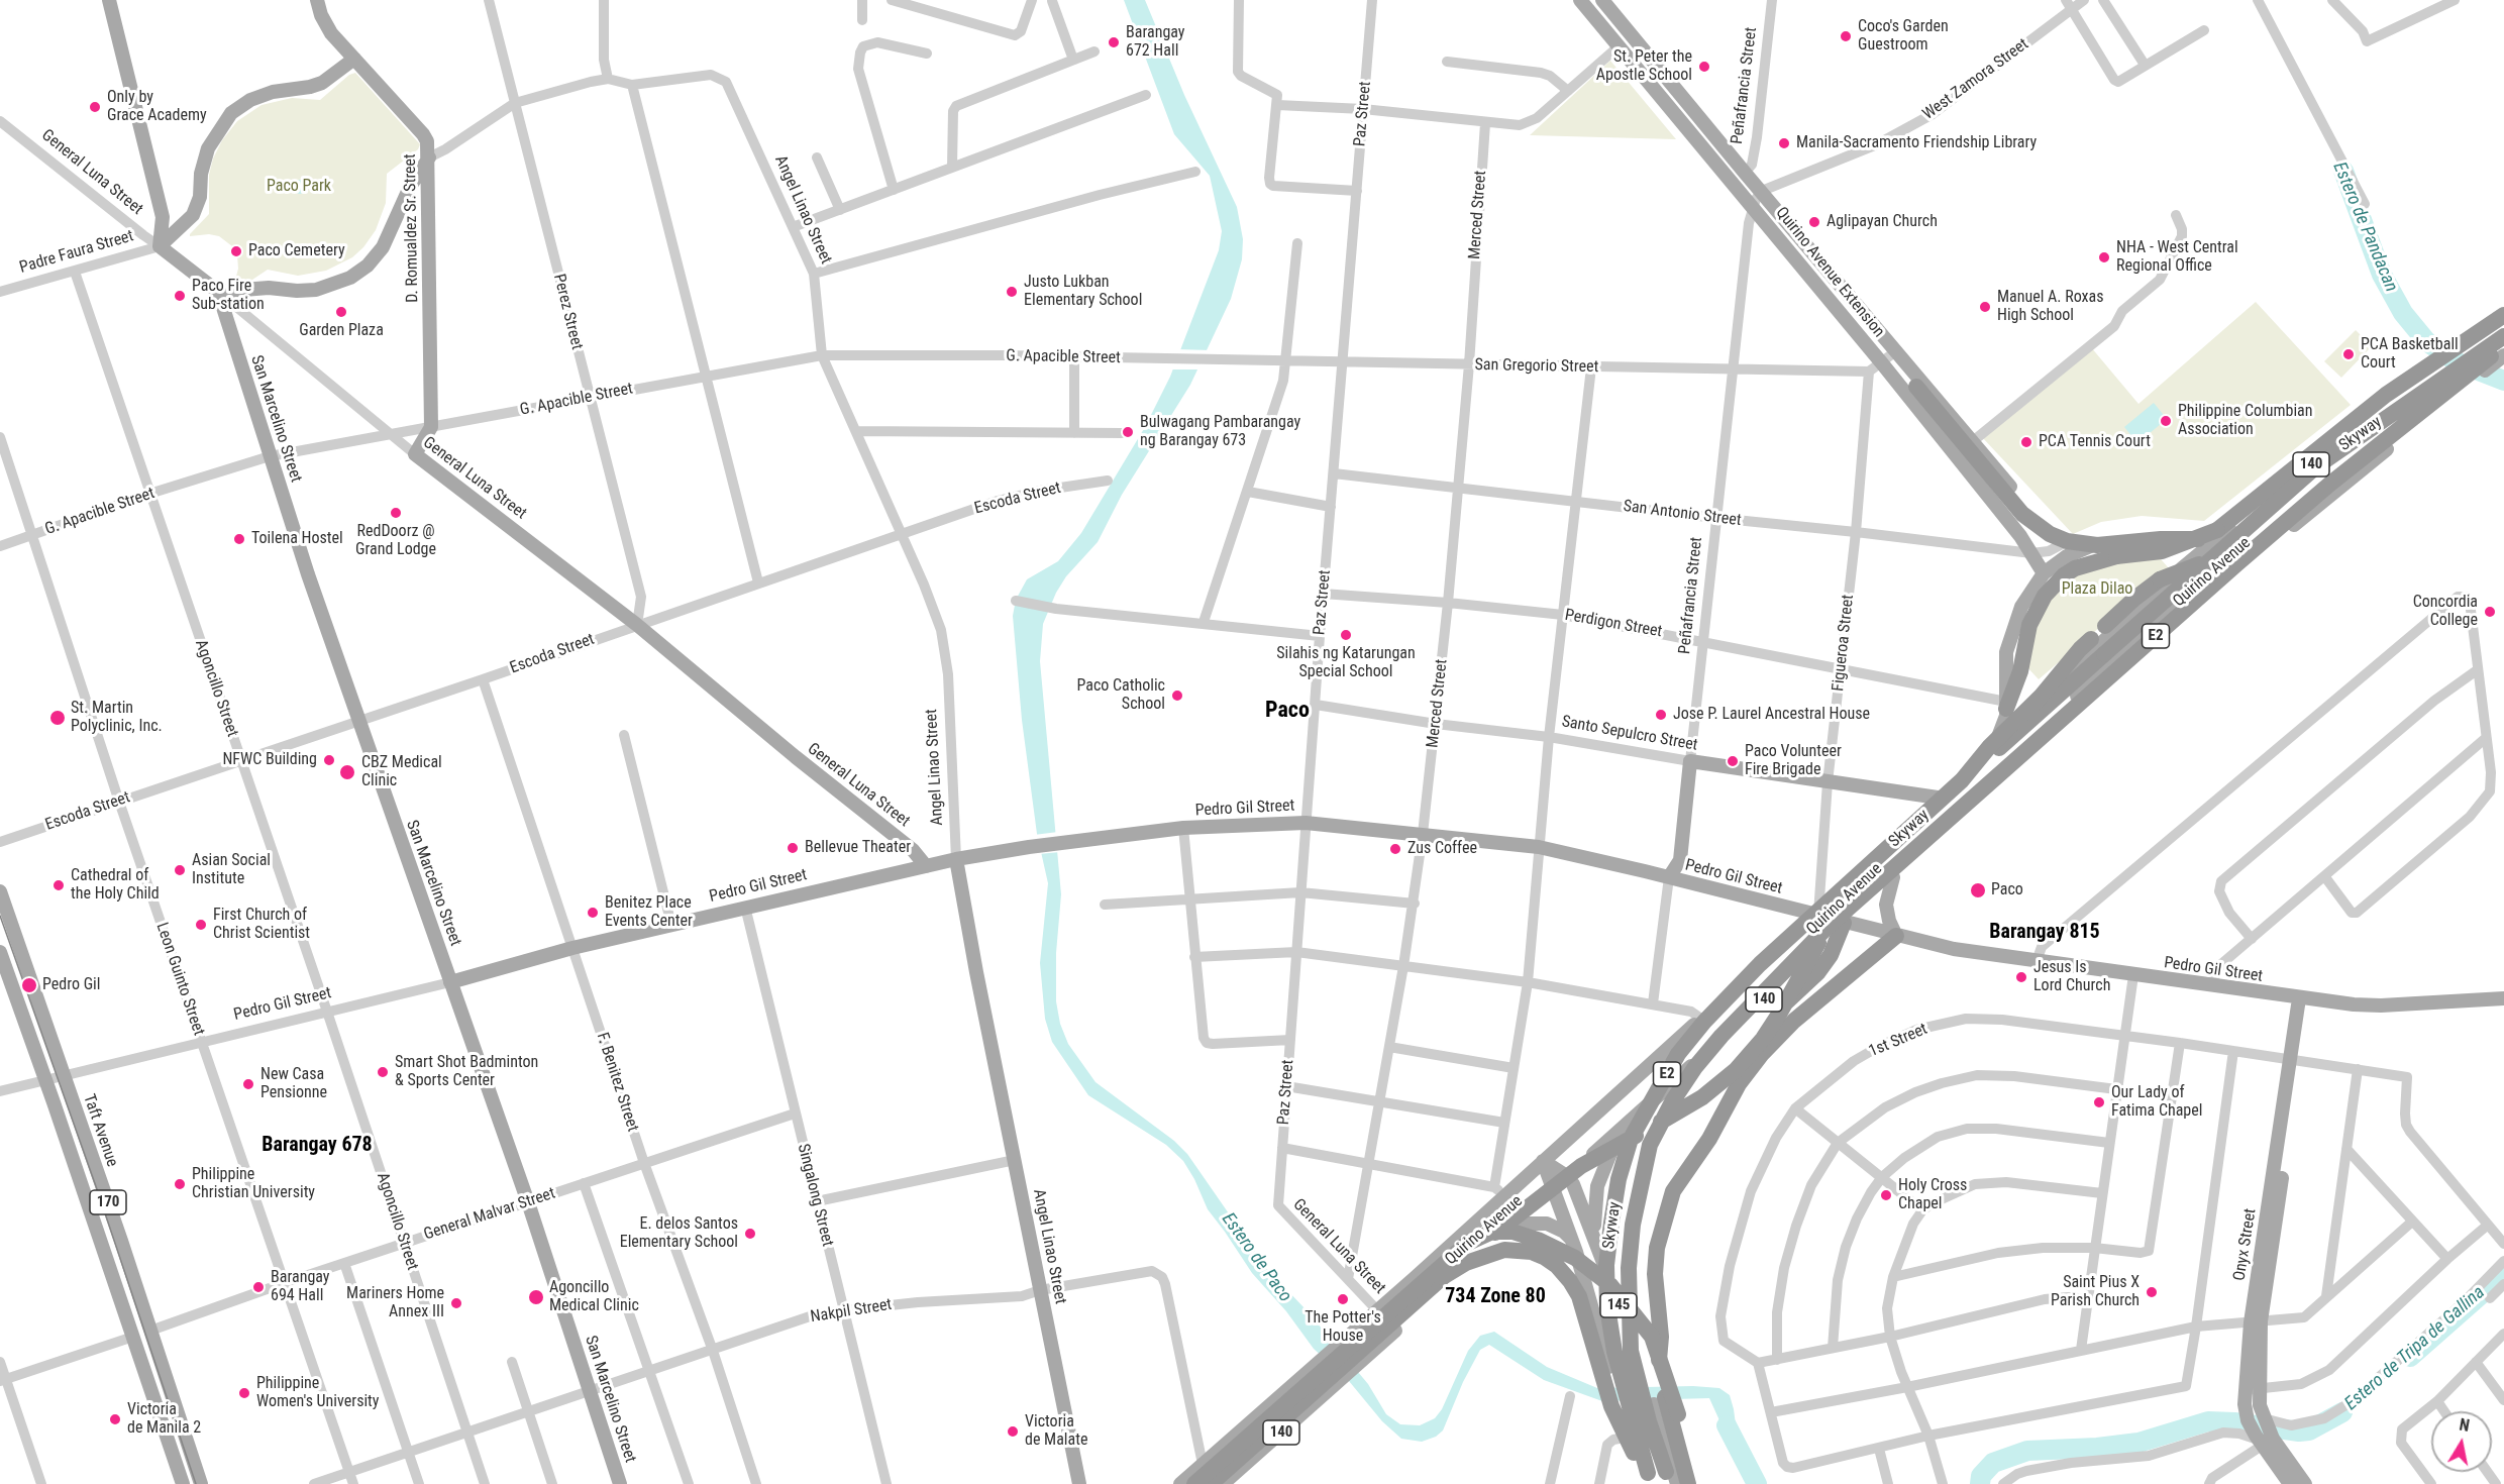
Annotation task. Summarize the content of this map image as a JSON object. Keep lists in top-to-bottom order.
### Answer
{
  "streets": {
    "highway": ["Skyway", "E2"],
    "main road": [
      "Peñafrancia Street",
      "General Luna Street",
      "Angel Linao Street",
      "D. Romualdez Sr. Street",
      "Padre Faura Street",
      "Quirino Avenue Extension",
      "San Marcelino Street",
      "140",
      "Quirino Avenue",
      "Santo Sepulcro Street",
      "Pedro Gil Street",
      "Taft Avenue",
      "170",
      "Onyx Street",
      "145"
    ],
    "street": [
      "West Zamora Street",
      "Paz Street",
      "Merced Street",
      "Perez Street",
      "G. Apacible Street",
      "San Gregorio Street",
      "Escoda Street",
      "San Antonio Street",
      "Perdigon Street",
      "Figueroa Street",
      "Agoncillo Street",
      "Leon Guinto Street",
      "1st Street",
      "F. Benitez Street",
      "Singalong Street",
      "General Malvar Street",
      "Nakpil Street"
    ]
  },
  "crossings": [
    ["West Zamora Street", "Peñafrancia Street"],
    ["West Zamora Street", "Quirino Avenue Extension"],
    ["Peñafrancia Street", "Quirino Avenue Extension"],
    ["Peñafrancia Street", "San Gregorio Street"],
    ["Peñafrancia Street", "San Antonio Street"],
    ["Peñafrancia Street", "Perdigon Street"],
    ["Peñafrancia Street", "Santo Sepulcro Street"],
    ["Peñafrancia Street", "Pedro Gil Street"],
    ["Paz Street", "General Luna Street"],
    ["Paz Street", "San Gregorio Street"],
    ["Paz Street", "San Antonio Street"],
    ["Paz Street", "Perdigon Street"],
    ["Paz Street", "Santo Sepulcro Street"],
    ["Paz Street", "Pedro Gil Street"],
    ["General Luna Street", "Merced Street"],
    ["General Luna Street", "Padre Faura Street"],
    ["General Luna Street", "Perez Street"],
    ["General Luna Street", "G. Apacible Street"],
    ["General Luna Street", "San Marcelino Street"],
    ["General Luna Street", "Escoda Street"],
    ["General Luna Street", "Quirino Avenue"],
    ["General Luna Street", "Pedro Gil Street"],
    ["Angel Linao Street", "G. Apacible Street"],
    ["Angel Linao Street", "Escoda Street"],
    ["Angel Linao Street", "Pedro Gil Street"],
    ["Angel Linao Street", "Nakpil Street"],
    ["Merced Street", "San Gregorio Street"],
    ["Merced Street", "San Antonio Street"],
    ["Merced Street", "Perdigon Street"],
    ["Merced Street", "Santo Sepulcro Street"],
    ["Merced Street", "Pedro Gil Street"],
    ["D. Romualdez Sr. Street", "Padre Faura Street"],
    ["D. Romualdez Sr. Street", "G. Apacible Street"],
    ["Padre Faura Street", "Agoncillo Street"],
    ["Quirino Avenue Extension", "San Antonio Street"],
    ["Quirino Avenue Extension", "Quirino Avenue"],
    ["Perez Street", "G. Apacible Street"],
    ["Perez Street", "Escoda Street"],
    ["G. Apacible Street", "San Gregorio Street"],
    ["G. Apacible Street", "San Marcelino Street"],
    ["G. Apacible Street", "Agoncillo Street"],
    ["G. Apacible Street", "Leon Guinto Street"],
    ["San Gregorio Street", "Figueroa Street"],
    ["San Marcelino Street", "Escoda Street"],
    ["San Marcelino Street", "Pedro Gil Street"],
    ["San Marcelino Street", "General Malvar Street"],
    ["San Marcelino Street", "Nakpil Street"],
    ["Skyway", "Quirino Avenue"],
    ["Skyway", "Figueroa Street"],
    ["Skyway", "Pedro Gil Street"],
    ["Escoda Street", "Agoncillo Street"],
    ["Escoda Street", "Leon Guinto Street"],
    ["Escoda Street", "F. Benitez Street"],
    ["San Antonio Street", "Quirino Avenue"],
    ["San Antonio Street", "Figueroa Street"],
    ["Quirino Avenue", "Perdigon Street"],
    ["Quirino Avenue", "Figueroa Street"],
    ["Quirino Avenue", "Santo Sepulcro Street"],
    ["Quirino Avenue", "Pedro Gil Street"],
    ["Quirino Avenue", "145"],
    ["Quirino Avenue", "Nakpil Street"],
    ["Perdigon Street", "Figueroa Street"],
    ["Figueroa Street", "Santo Sepulcro Street"],
    ["Figueroa Street", "Pedro Gil Street"],
    ["Agoncillo Street", "Pedro Gil Street"],
    ["Agoncillo Street", "General Malvar Street"],
    ["Agoncillo Street", "Nakpil Street"],
    ["Pedro Gil Street", "Leon Guinto Street"],
    ["Pedro Gil Street", "F. Benitez Street"],
    ["Pedro Gil Street", "Taft Avenue"],
    ["Pedro Gil Street", "Singalong Street"],
    ["Pedro Gil Street", "Onyx Street"],
    ["Leon Guinto Street", "General Malvar Street"],
    ["Leon Guinto Street", "Nakpil Street"],
    ["1st Street", "Onyx Street"],
    ["F. Benitez Street", "General Malvar Street"],
    ["F. Benitez Street", "Nakpil Street"],
    ["Taft Avenue", "General Malvar Street"],
    ["Singalong Street", "General Malvar Street"],
    ["Singalong Street", "Nakpil Street"]
  ],
  "districts": [
    "Paco",
    "Barangay 815",
    "Barangay 678",
    "734 Zone 80"
  ],
  "water": ["Estero de Pandacan", "Estero de Paco", "Estero de Tripa de Gallina"],
  "parks": ["Paco Park", "Plaza Dilao"],
  "places": [
    "Coco's Garden Guestroom",
    "Barangay 672 Hall",
    "St. Peter the Apostle School",
    "Only by Grace Academy",
    "Manila-Sacramento Friendship Library",
    "Aglipayan Church",
    "Paco Cemetery",
    "NHA - West Central Regional Office",
    "Justo Lukban Elementary School",
    "Paco Fire Sub-station",
    "Manuel A. Roxas High School",
    "Garden Plaza",
    "PCA Basketball Court",
    "Philippine Columbian Association",
    "Bulwagang Pambarangay ng Barangay 673",
    "PCA Tennis Court",
    "RedDoorz @ Grand Lodge",
    "Toilena Hostel",
    "Concordia College",
    "Silahis ng Katarungan Special School",
    "Paco Catholic School",
    "Jose P. Laurel Ancestral House",
    "St. Martin Polyclinic, Inc.",
    "NFWC Building",
    "Paco Volunteer Fire Brigade",
    "CBZ Medical Clinic",
    "Bellevue Theater",
    "Zus Coffee",
    "Asian Social Institute",
    "Cathedral of the Holy Child",
    "Paco",
    "Benitez Place Events Center",
    "First Church of Christ Scientist",
    "Jesus Is Lord Church",
    "Pedro Gil",
    "Smart Shot Badminton & Sports Center",
    "New Casa Pensionne",
    "Our Lady of Fatima Chapel",
    "Philippine Christian University",
    "Holy Cross Chapel",
    "E. delos Santos Elementary School",
    "Barangay 694 Hall",
    "Saint Pius X Parish Church",
    "Agoncillo Medical Clinic",
    "The Potter's House",
    "Mariners Home Annex III",
    "Philippine Women's University",
    "Victoria de Manila 2",
    "Victoria de Malate"
  ],
  "north": "top"
}
